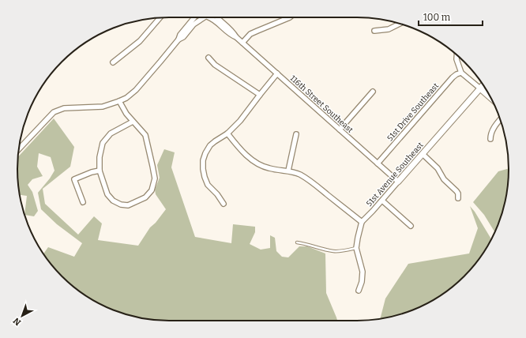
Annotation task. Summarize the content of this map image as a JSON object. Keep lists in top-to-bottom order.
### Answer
{
  "streets": {
    "street": ["116th Street Southeast", "51st Drive Southeast", "51st Avenue Southeast"]
  },
  "crossings": [
    ["116th Street Southeast", "51st Drive Southeast"],
    ["116th Street Southeast", "51st Avenue Southeast"]
  ],
  "scale_bar": "100 m",
  "north": "bottom left"
}
